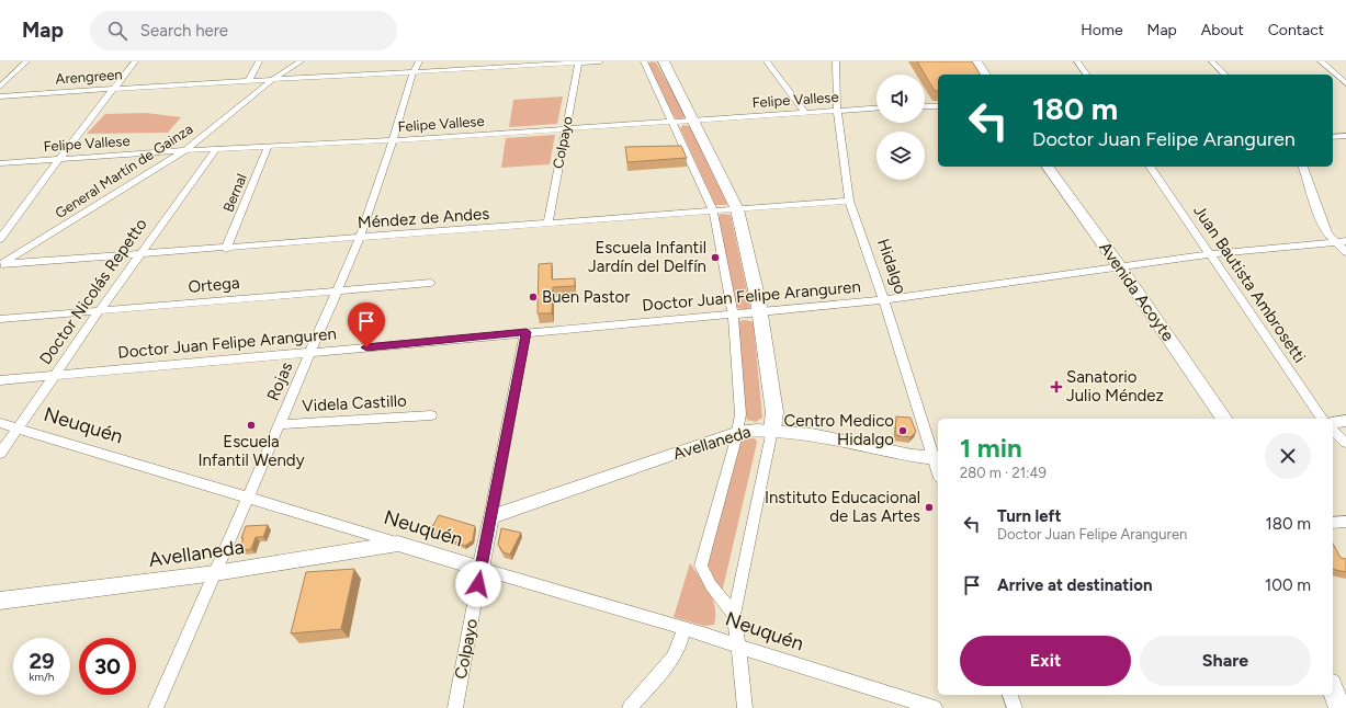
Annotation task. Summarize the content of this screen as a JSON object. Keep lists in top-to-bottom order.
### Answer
{
  "streets": {
    "main road": ["Avenida Acoyte"],
    "street": [
      "Arengreen",
      "Felipe Vallese",
      "Colpayo",
      "General Martín de Gainza",
      "Bernal",
      "Méndez de Andes",
      "Hidalgo",
      "Juan Bautista Ambrosetti",
      "Ortega",
      "Doctor Nicolás Repetto",
      "Doctor Juan Felipe Aranguren",
      "Rojas",
      "Videla Castillo",
      "Neuquén",
      "Avellaneda"
    ]
  },
  "crossings": [
    ["Arengreen", "Colpayo"],
    ["Arengreen", "General Martín de Gainza"],
    ["Arengreen", "Rojas"],
    ["Felipe Vallese", "Colpayo"],
    ["Felipe Vallese", "General Martín de Gainza"],
    ["Felipe Vallese", "Bernal"],
    ["Felipe Vallese", "Hidalgo"],
    ["Felipe Vallese", "Doctor Nicolás Repetto"],
    ["Felipe Vallese", "Rojas"],
    ["Colpayo", "Méndez de Andes"],
    ["Colpayo", "Doctor Juan Felipe Aranguren"],
    ["Colpayo", "Neuquén"],
    ["Colpayo", "Avellaneda"],
    ["General Martín de Gainza", "Méndez de Andes"],
    ["Bernal", "Méndez de Andes"],
    ["Méndez de Andes", "Hidalgo"],
    ["Méndez de Andes", "Doctor Nicolás Repetto"],
    ["Méndez de Andes", "Rojas"],
    ["Hidalgo", "Doctor Juan Felipe Aranguren"],
    ["Hidalgo", "Avellaneda"],
    ["Juan Bautista Ambrosetti", "Doctor Juan Felipe Aranguren"],
    ["Ortega", "Doctor Nicolás Repetto"],
    ["Ortega", "Rojas"],
    ["Doctor Nicolás Repetto", "Doctor Juan Felipe Aranguren"],
    ["Doctor Nicolás Repetto", "Neuquén"],
    ["Avenida Acoyte", "Doctor Juan Felipe Aranguren"],
    ["Doctor Juan Felipe Aranguren", "Rojas"],
    ["Rojas", "Videla Castillo"],
    ["Rojas", "Neuquén"],
    ["Rojas", "Avellaneda"],
    ["Neuquén", "Avellaneda"]
  ],
  "places": {
    "other": [
      "Escuela Infantil Jardín del Delfín",
      "Buen Pastor",
      "Escuela Infantil Wendy",
      "Centro Medico Hidalgo",
      "Instituto Educacional de Las Artes"
    ],
    "health": ["Sanatorio Julio Méndez"]
  },
  "page": {
    "header": "Map",
    "search": "Search here",
    "nav": [
      "Home",
      "Map",
      "About",
      "Contact"
    ],
    "turn": ["180 m", "Doctor Juan Felipe Aranguren"],
    "heading": ["1 min", "280 m · 21:49"],
    "list": [
      {
        "name": "Turn left",
        "note": "Doctor Juan Felipe Aranguren",
        "value": "180 m"
      },
      {
        "name": "Arrive at destination",
        "value": "100 m"
      }
    ],
    "buttons": ["Exit", "Share"],
    "speed": "29 km/h",
    "limit": "30"
  }
}
